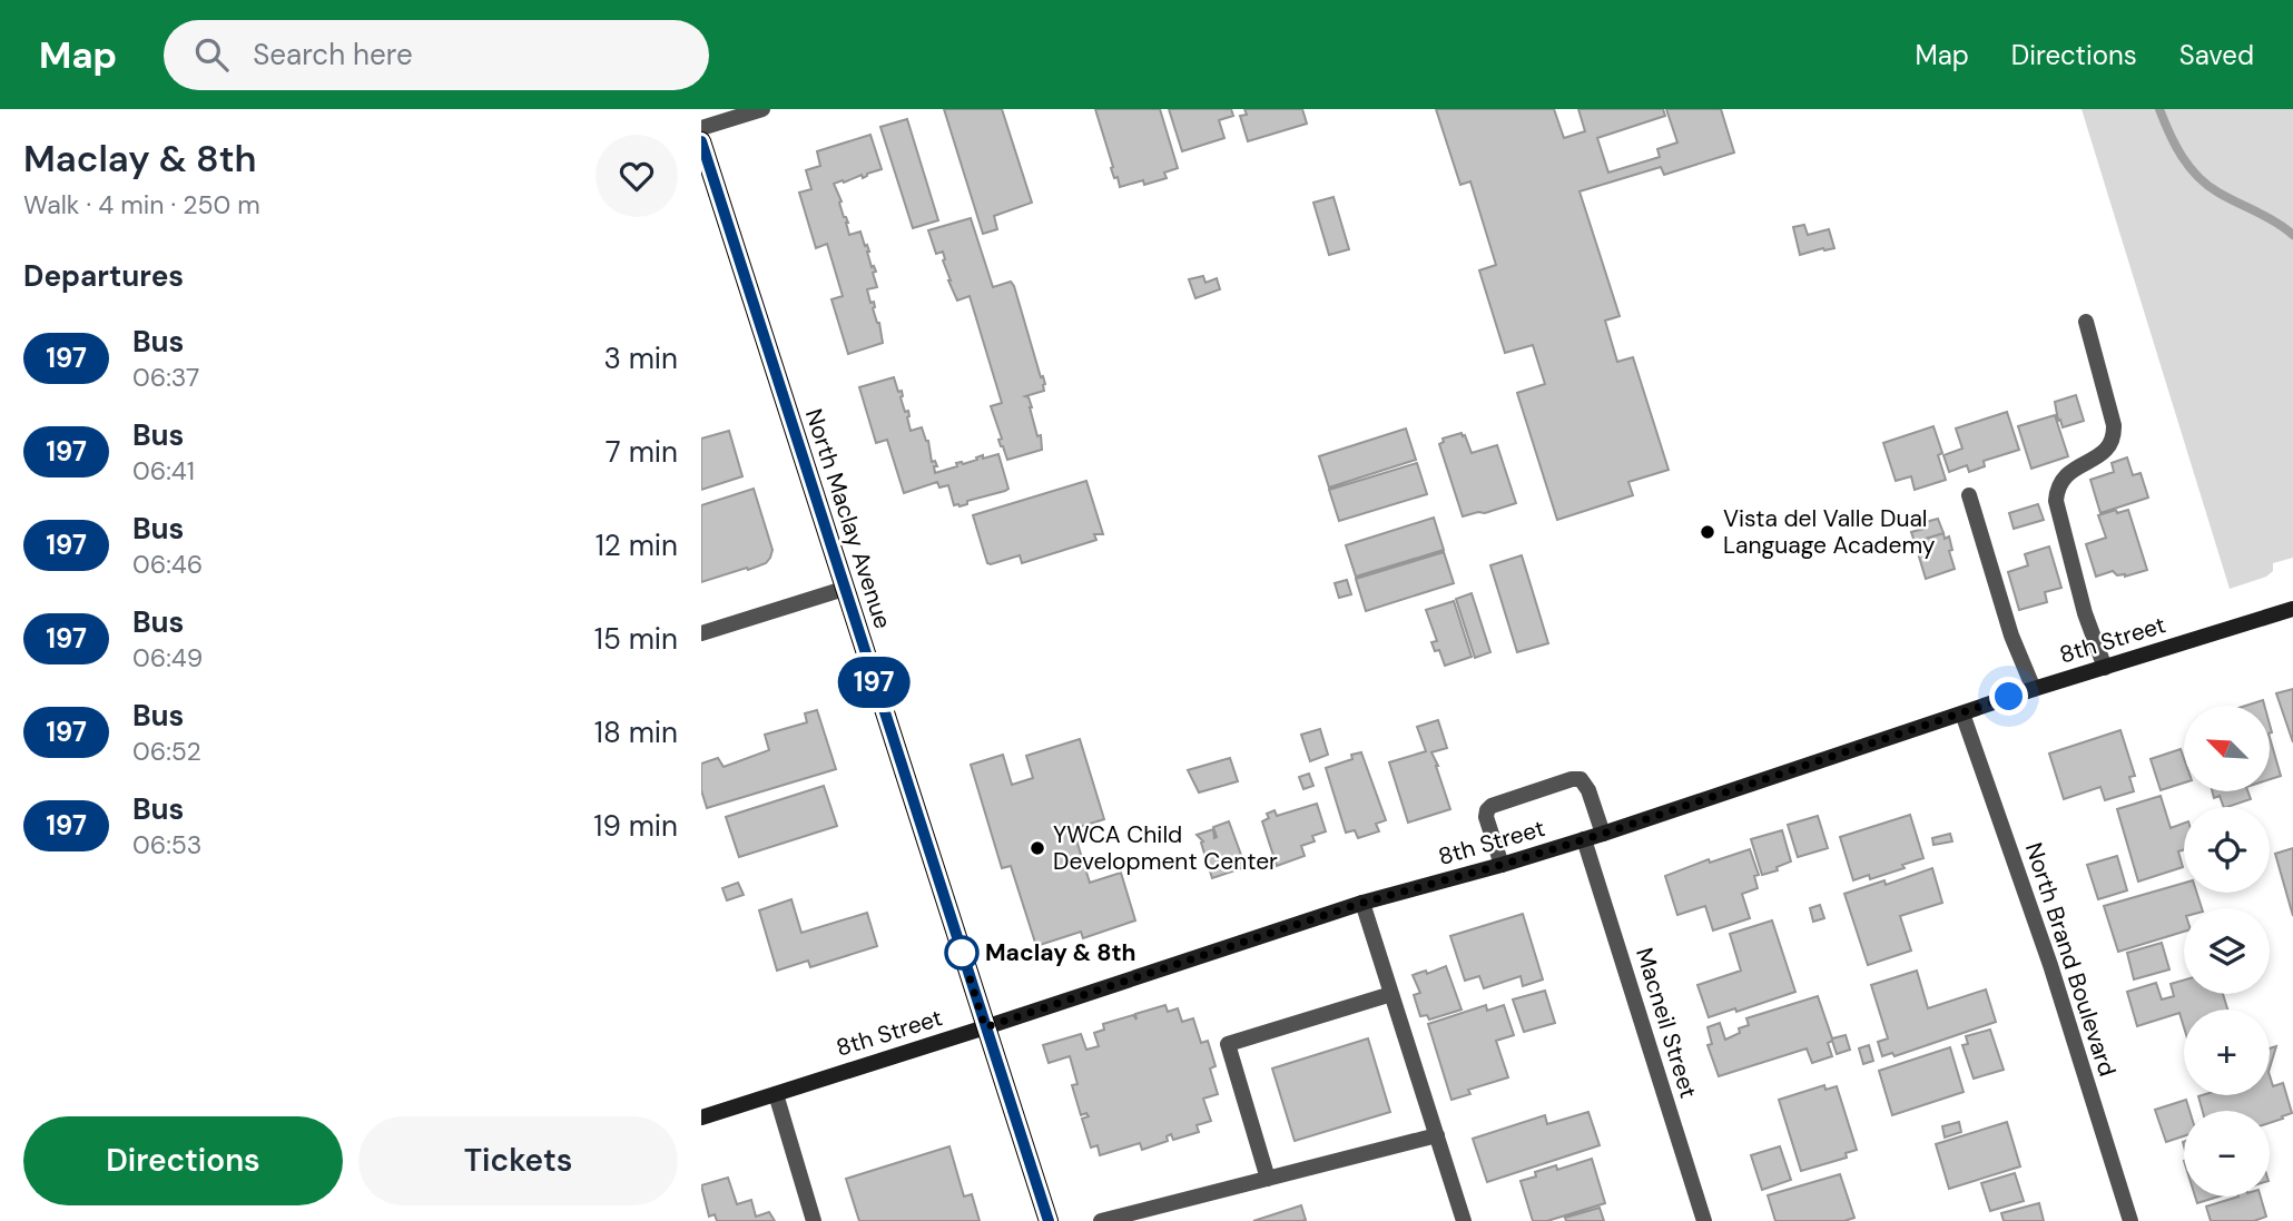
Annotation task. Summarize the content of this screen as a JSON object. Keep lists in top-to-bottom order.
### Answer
{
  "streets": {
    "main road": ["North Maclay Avenue"],
    "street": ["8th Street", "North Brand Boulevard", "Macneil Street"]
  },
  "crossings": [
    ["North Maclay Avenue", "8th Street"],
    ["8th Street", "North Brand Boulevard"],
    ["8th Street", "Macneil Street"]
  ],
  "places": ["Vista del Valle Dual Language Academy", "YWCA Child Development Center", "Maclay & 8th"],
  "lines": ["bus line 197"],
  "north": "top left",
  "page": {
    "header": "Map",
    "search": "Search here",
    "nav": ["Map", "Directions", "Saved"],
    "heading": [
      ["Maclay & 8th", "Walk · 4 min · 250 m"],
      "Departures"
    ],
    "on_map": "197",
    "list": [
      {
        "mark": "197",
        "name": "Bus",
        "note": "06:37",
        "value": "3 min"
      },
      {
        "mark": "197",
        "name": "Bus",
        "note": "06:41",
        "value": "7 min"
      },
      {
        "mark": "197",
        "name": "Bus",
        "note": "06:46",
        "value": "12 min"
      },
      {
        "mark": "197",
        "name": "Bus",
        "note": "06:49",
        "value": "15 min"
      },
      {
        "mark": "197",
        "name": "Bus",
        "note": "06:52",
        "value": "18 min"
      },
      {
        "mark": "197",
        "name": "Bus",
        "note": "06:53",
        "value": "19 min"
      }
    ],
    "map_buttons": ["+", "−"],
    "buttons": ["Directions", "Tickets"]
  }
}
